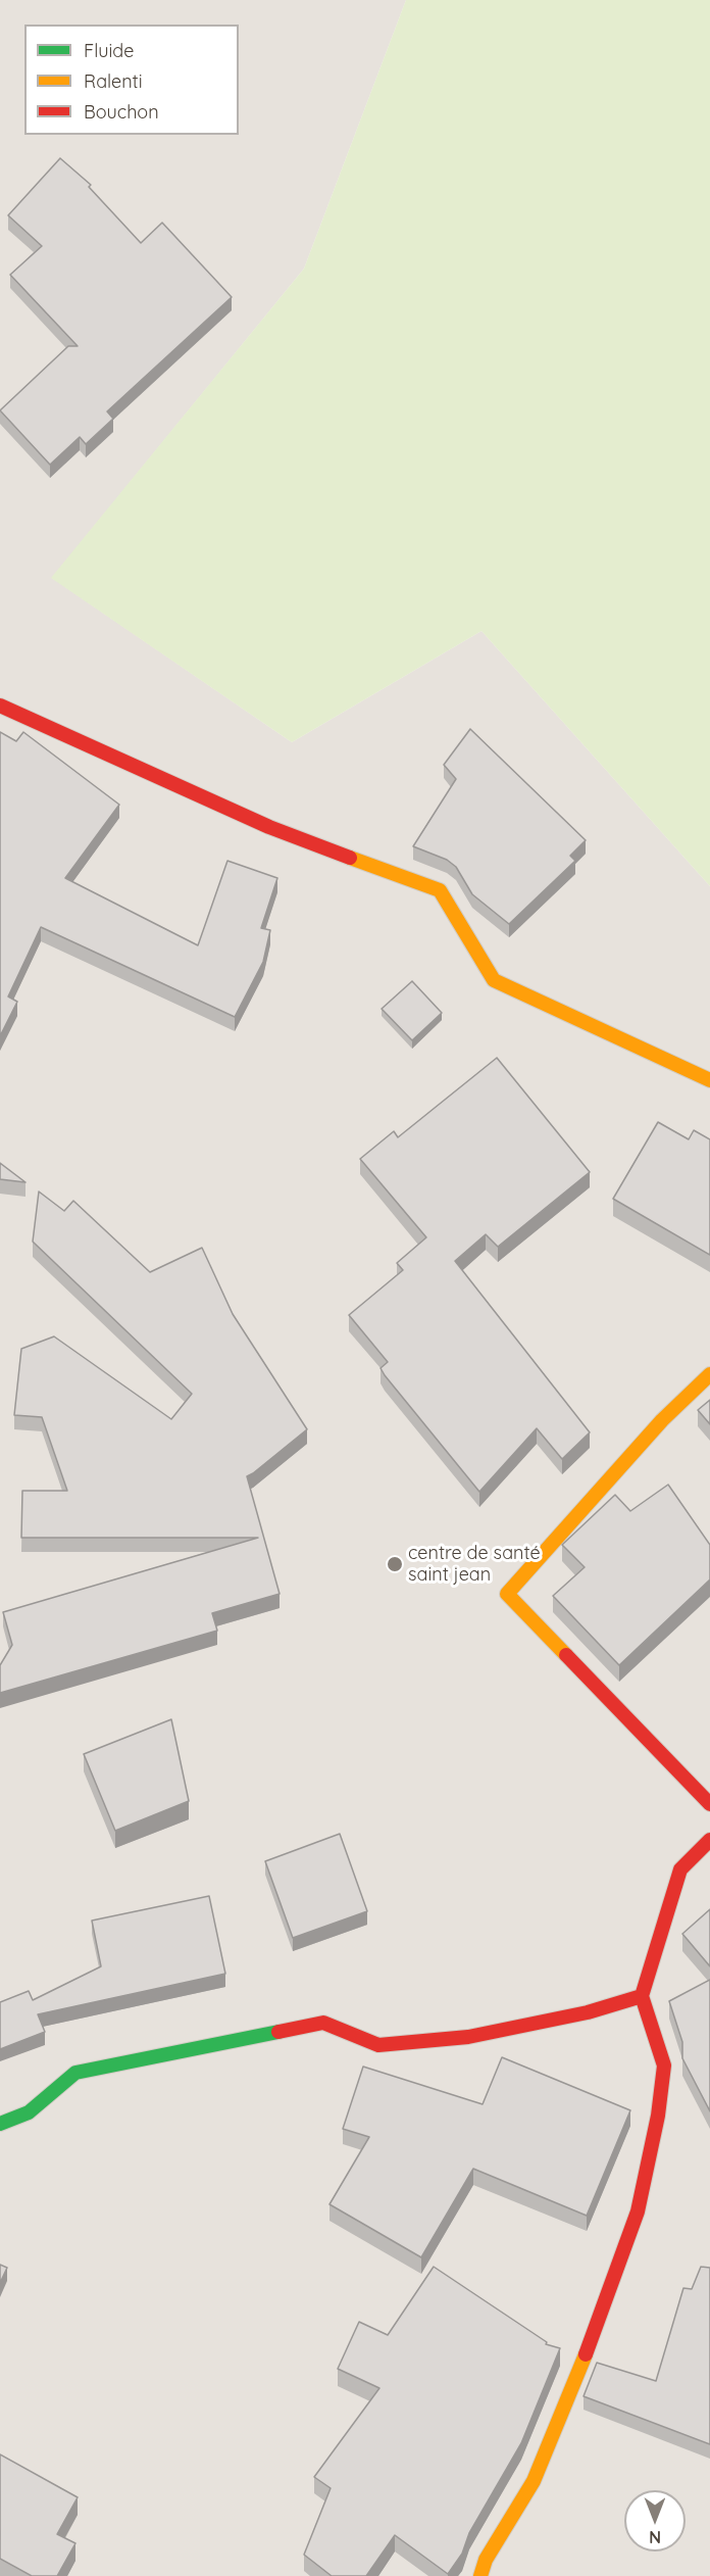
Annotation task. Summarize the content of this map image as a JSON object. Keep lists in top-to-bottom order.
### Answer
{
  "places": ["centre de santé saint jean"],
  "legend": ["Fluide", "Ralenti", "Bouchon"],
  "north": "bottom"
}
